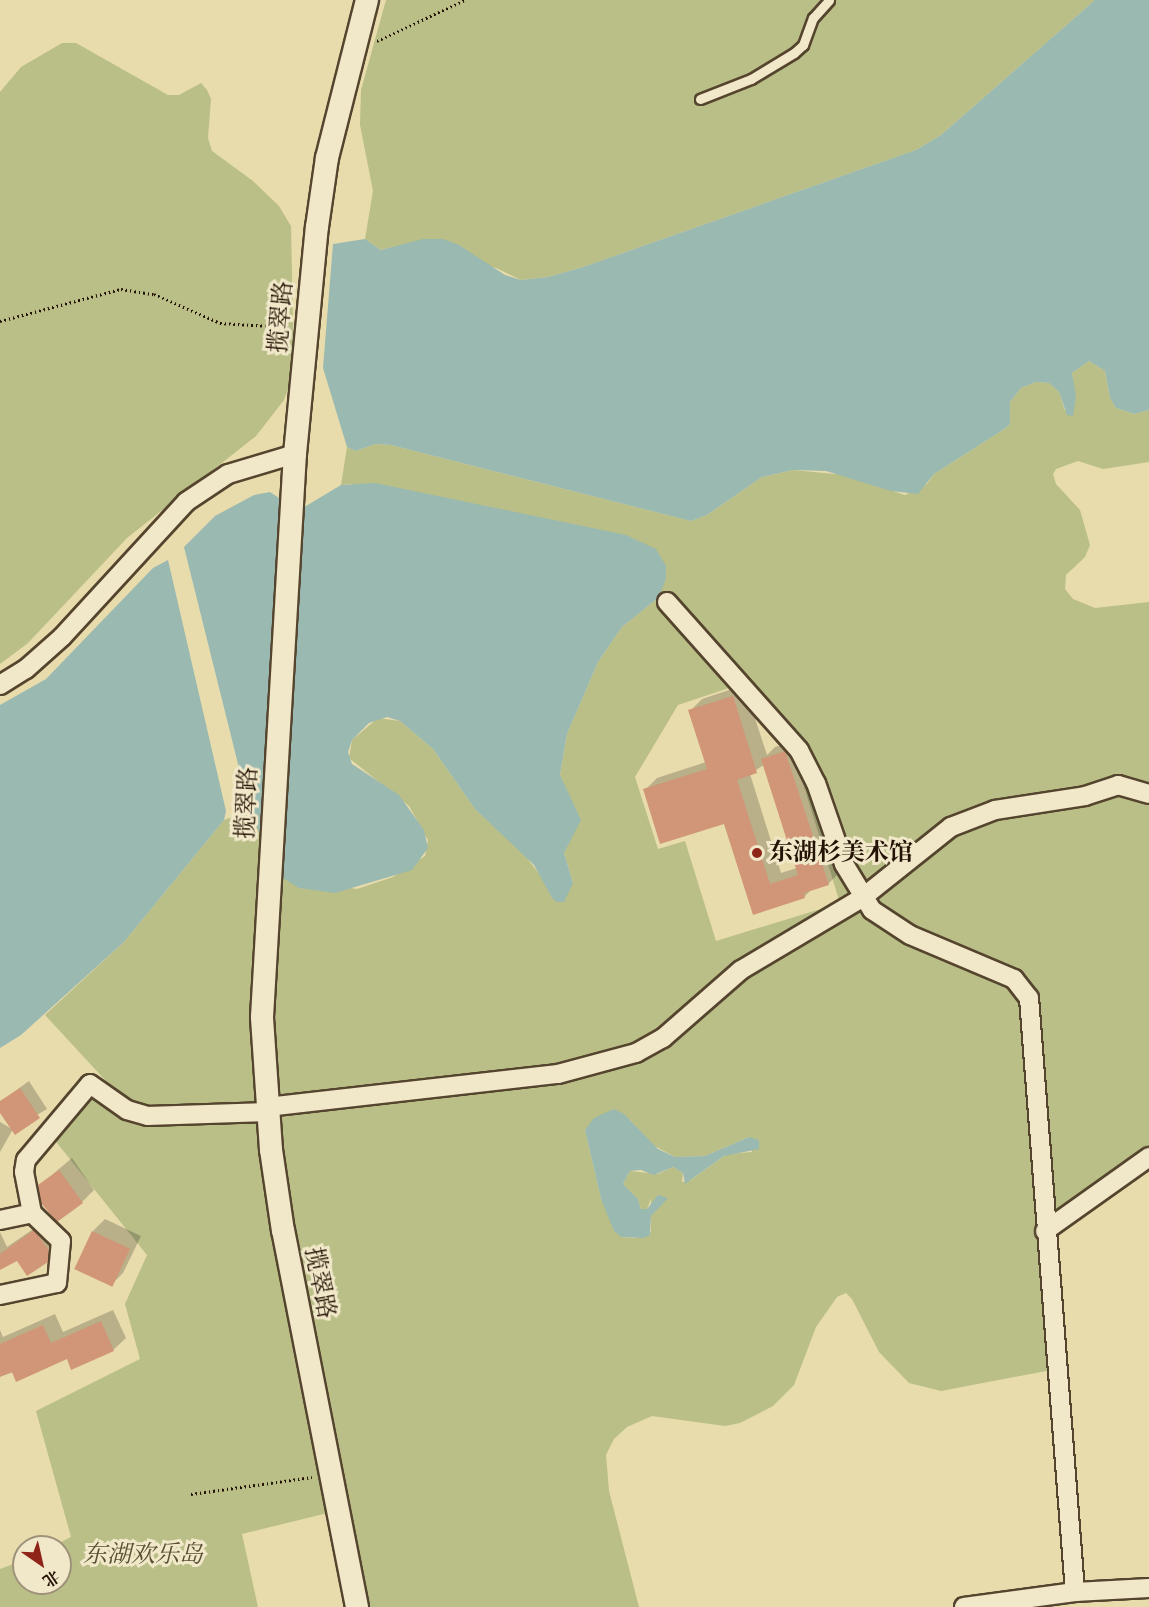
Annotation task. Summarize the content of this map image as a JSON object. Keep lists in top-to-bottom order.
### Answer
{
  "streets": {
    "street": ["揽翠路"]
  },
  "parks": ["东湖欢乐岛"],
  "places": ["东湖杉美术馆"],
  "north": "bottom right"
}
